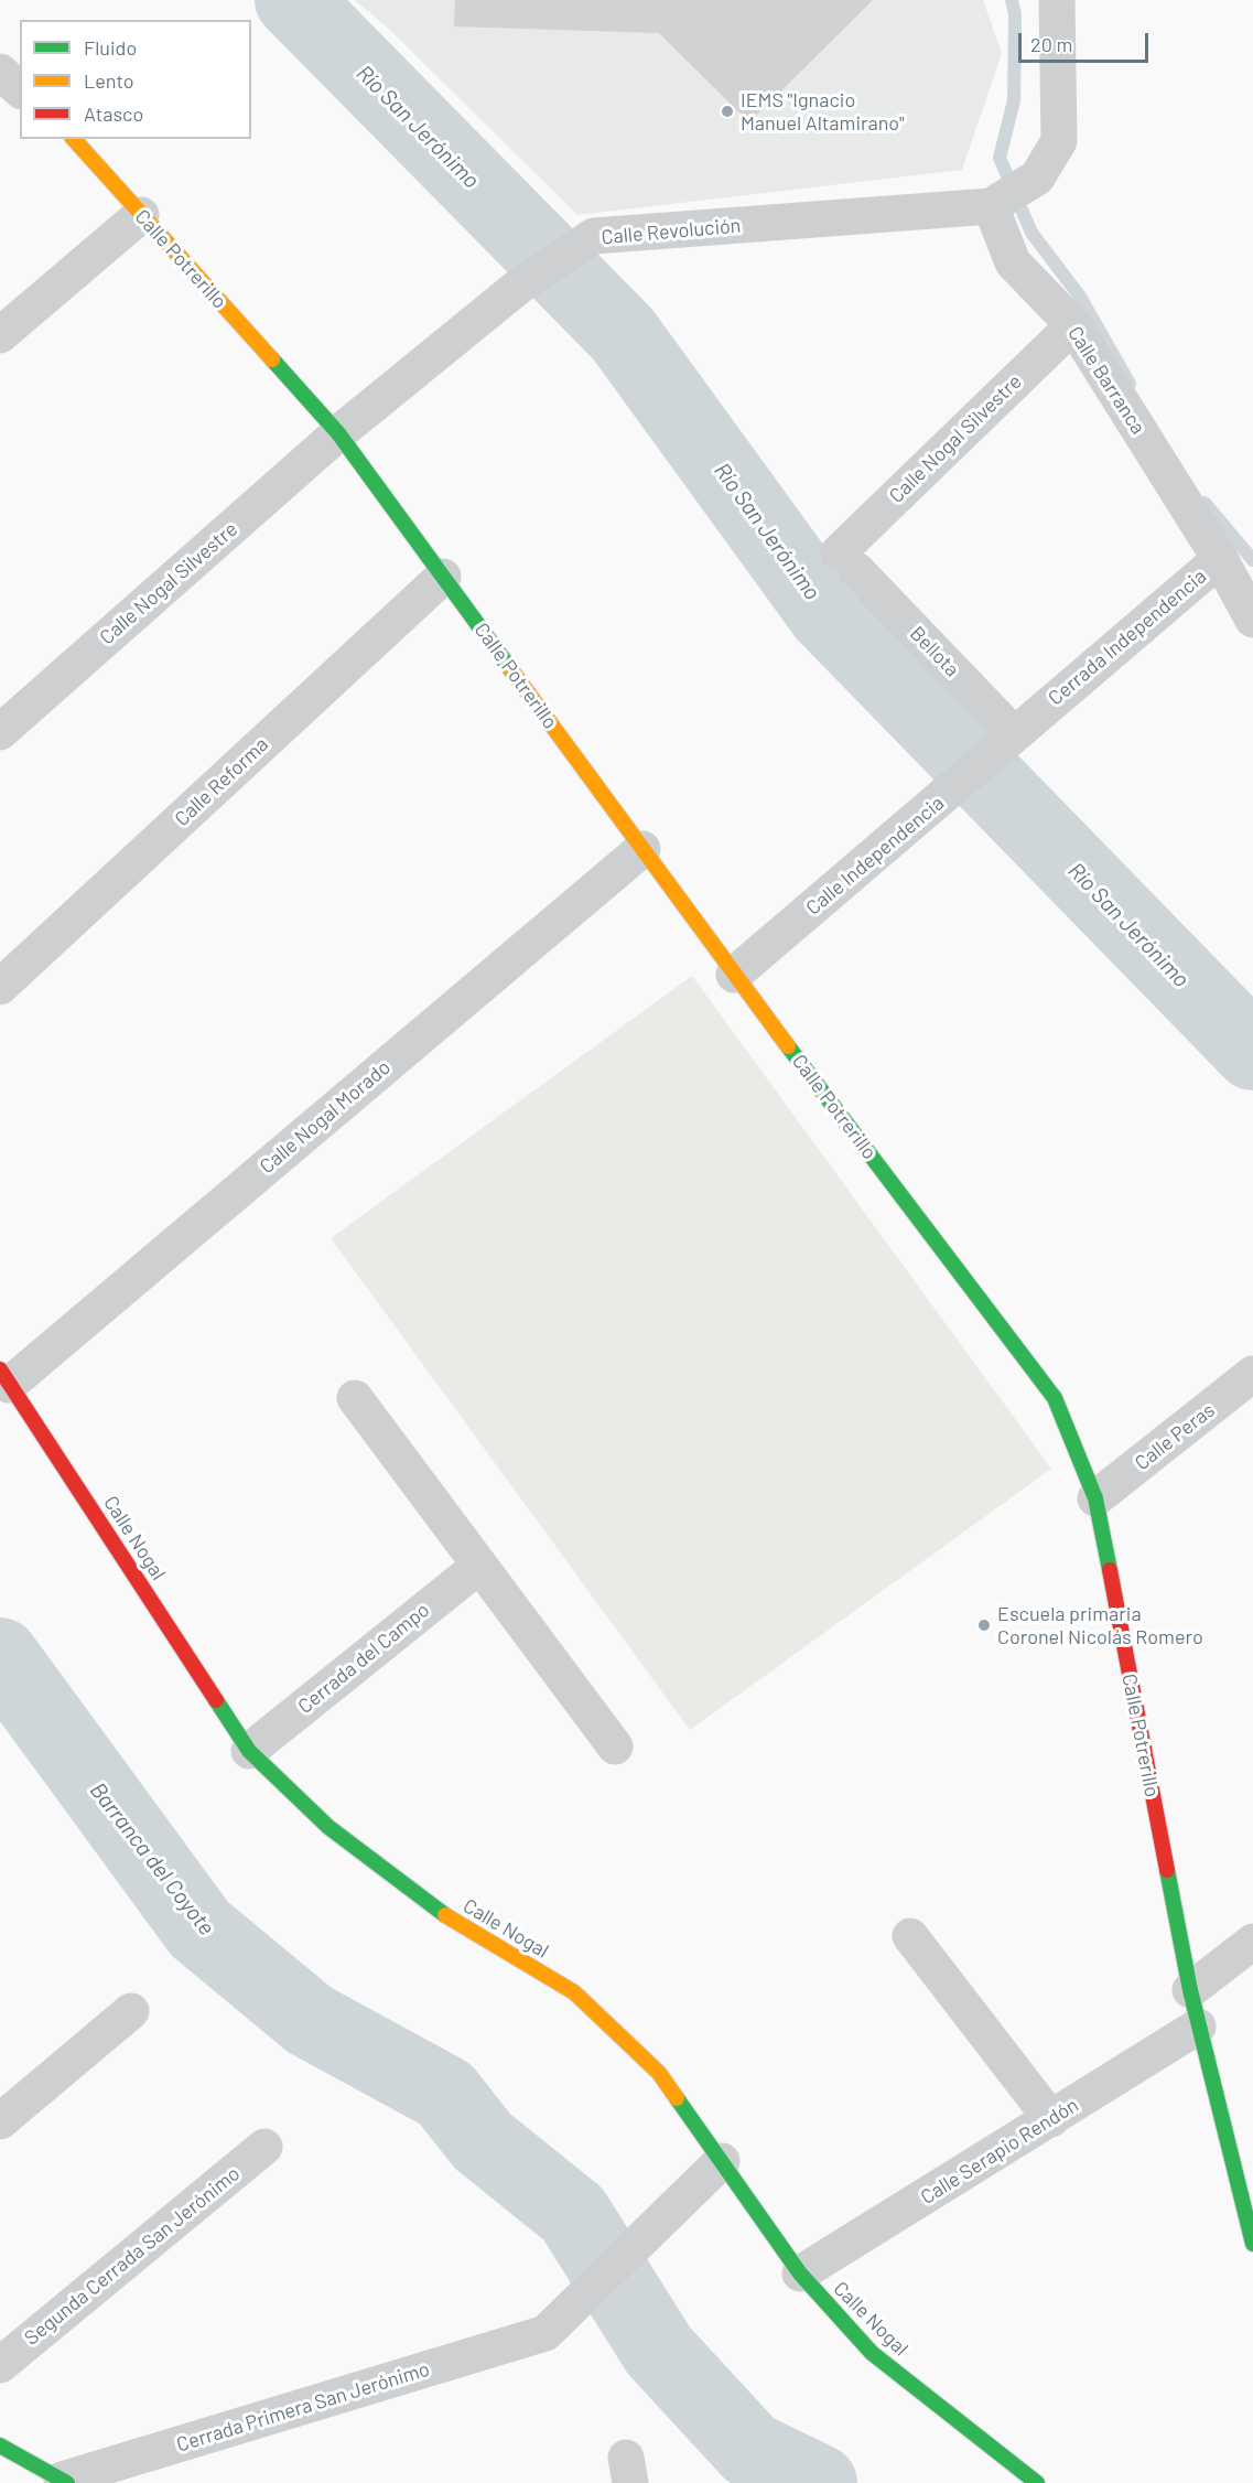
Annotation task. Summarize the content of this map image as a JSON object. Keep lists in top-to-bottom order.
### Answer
{
  "streets": {
    "street": [
      "Calle Revolución",
      "Calle Potrerillo",
      "Calle Barranca",
      "Calle Nogal Silvestre",
      "Cerrada Independencia",
      "Bellota",
      "Calle Reforma",
      "Calle Independencia",
      "Calle Nogal Morado",
      "Calle Peras",
      "Calle Nogal",
      "Cerrada del Campo",
      "Calle Serapio Rendón",
      "Segunda Cerrada San Jerónimo",
      "Cerrada Primera San Jerónimo"
    ]
  },
  "crossings": [
    ["Calle Revolución", "Calle Potrerillo"],
    ["Calle Revolución", "Calle Barranca"],
    ["Calle Revolución", "Calle Nogal Silvestre"],
    ["Calle Potrerillo", "Calle Nogal Silvestre"],
    ["Calle Potrerillo", "Calle Reforma"],
    ["Calle Potrerillo", "Calle Independencia"],
    ["Calle Potrerillo", "Calle Nogal Morado"],
    ["Calle Potrerillo", "Calle Peras"],
    ["Calle Potrerillo", "Calle Serapio Rendón"],
    ["Calle Barranca", "Calle Nogal Silvestre"],
    ["Calle Barranca", "Cerrada Independencia"],
    ["Calle Nogal Silvestre", "Bellota"],
    ["Cerrada Independencia", "Bellota"],
    ["Cerrada Independencia", "Calle Independencia"],
    ["Bellota", "Calle Independencia"],
    ["Calle Nogal Morado", "Calle Nogal"],
    ["Calle Nogal", "Cerrada del Campo"],
    ["Calle Nogal", "Calle Serapio Rendón"],
    ["Calle Nogal", "Cerrada Primera San Jerónimo"]
  ],
  "water": ["Río San Jerónimo", "Barranca del Coyote"],
  "places": ["IEMS \"Ignacio Manuel Altamirano\"", "Escuela primaria Coronel Nicolás Romero"],
  "legend": ["Fluido", "Lento", "Atasco"],
  "scale_bar": "20 m"
}
